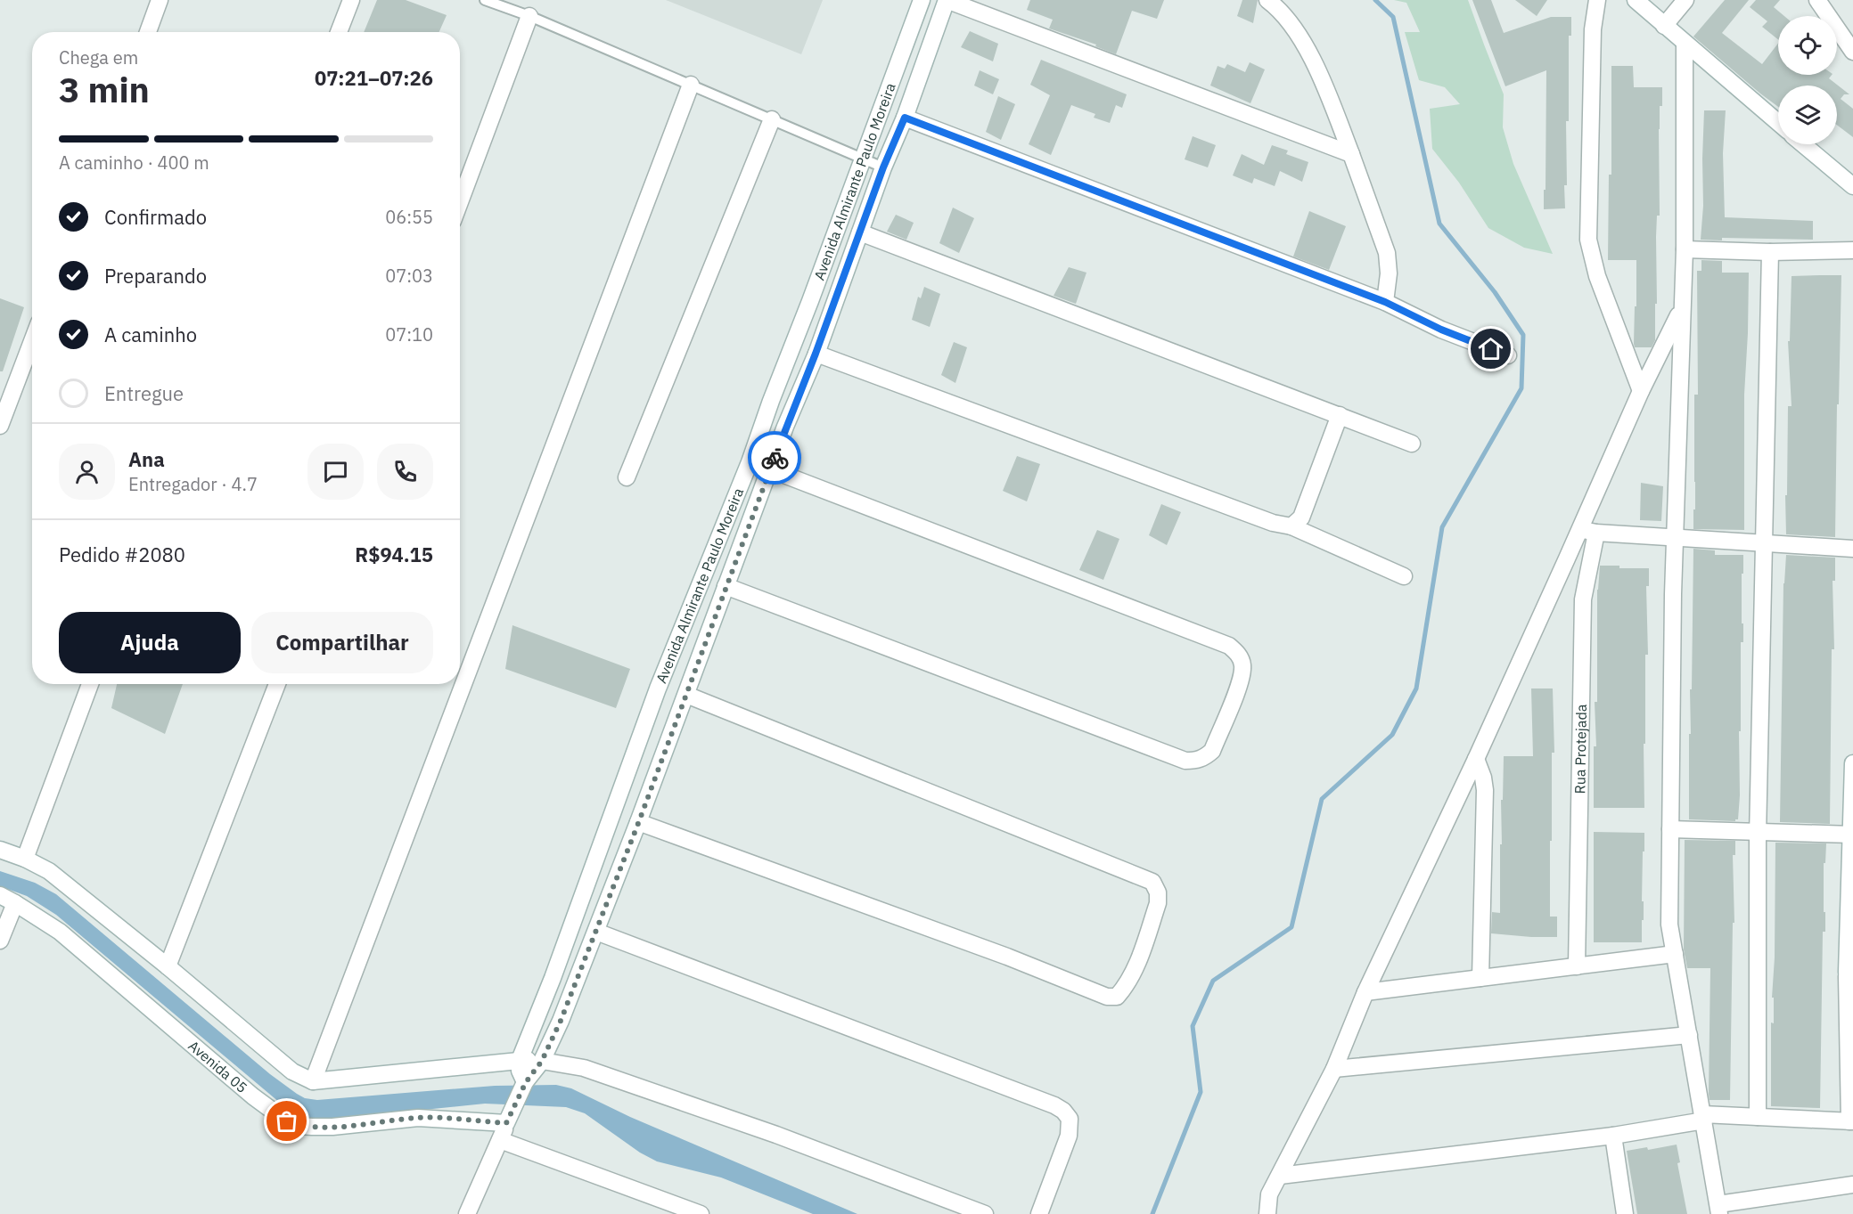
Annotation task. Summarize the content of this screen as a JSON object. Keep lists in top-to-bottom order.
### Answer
{
  "streets": {
    "street": ["Avenida Almirante Paulo Moreira", "Rua Protejada", "Avenida 05"]
  },
  "crossings": [
    ["Avenida Almirante Paulo Moreira", "Avenida 05"]
  ],
  "page": {
    "heading": ["3 min", "Chega em", "07:21–07:26"],
    "panel": [
      "Ana",
      "Entregador · 4.7",
      "Pedido #2080",
      "R$94.15"
    ],
    "bar": "A caminho · 400 m",
    "list": [
      ["Confirmado", "06:55"],
      ["Preparando", "07:03"],
      ["A caminho", "07:10"],
      "Entregue"
    ],
    "buttons": ["Ajuda", "Compartilhar"]
  }
}
